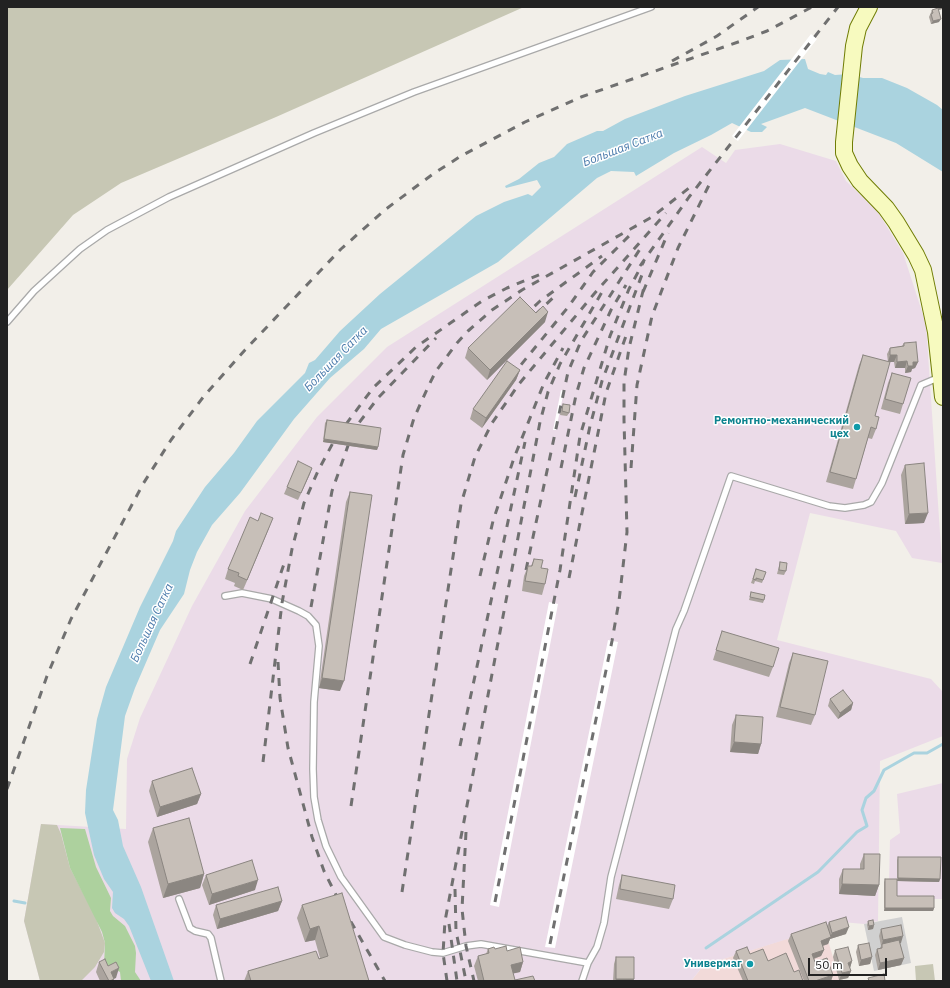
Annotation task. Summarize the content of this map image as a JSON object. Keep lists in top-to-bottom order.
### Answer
{
  "water": ["Большая Сатка"],
  "places": ["Ремонтно-механический цех", "Универмаг"],
  "scale_bar": "50 m"
}
